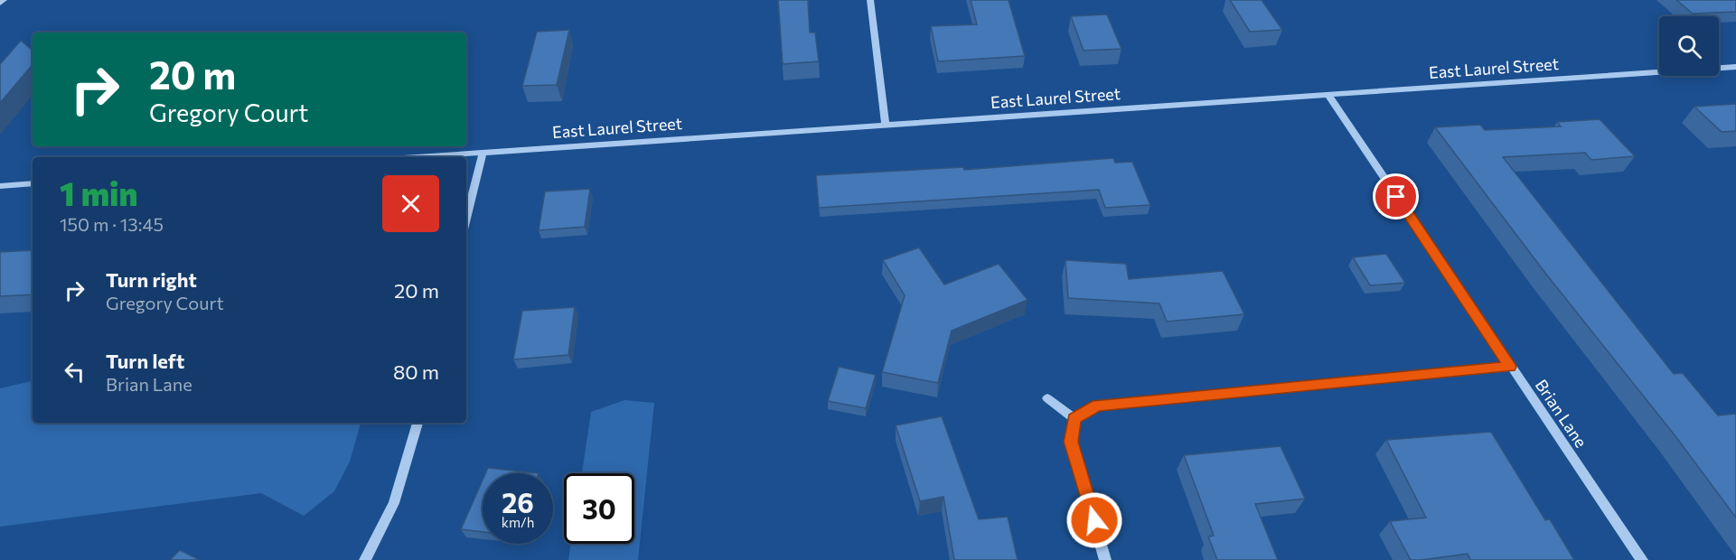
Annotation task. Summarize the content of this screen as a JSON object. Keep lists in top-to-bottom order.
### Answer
{
  "streets": {
    "street": ["East Laurel Street", "Brian Lane"]
  },
  "crossings": [
    ["East Laurel Street", "Brian Lane"]
  ],
  "page": {
    "turn": ["20 m", "Gregory Court"],
    "heading": ["1 min", "150 m · 13:45"],
    "list": [
      {
        "name": "Turn right",
        "note": "Gregory Court",
        "value": "20 m"
      },
      {
        "name": "Turn left",
        "note": "Brian Lane",
        "value": "80 m"
      }
    ],
    "speed": "26 km/h",
    "limit": "30"
  }
}
